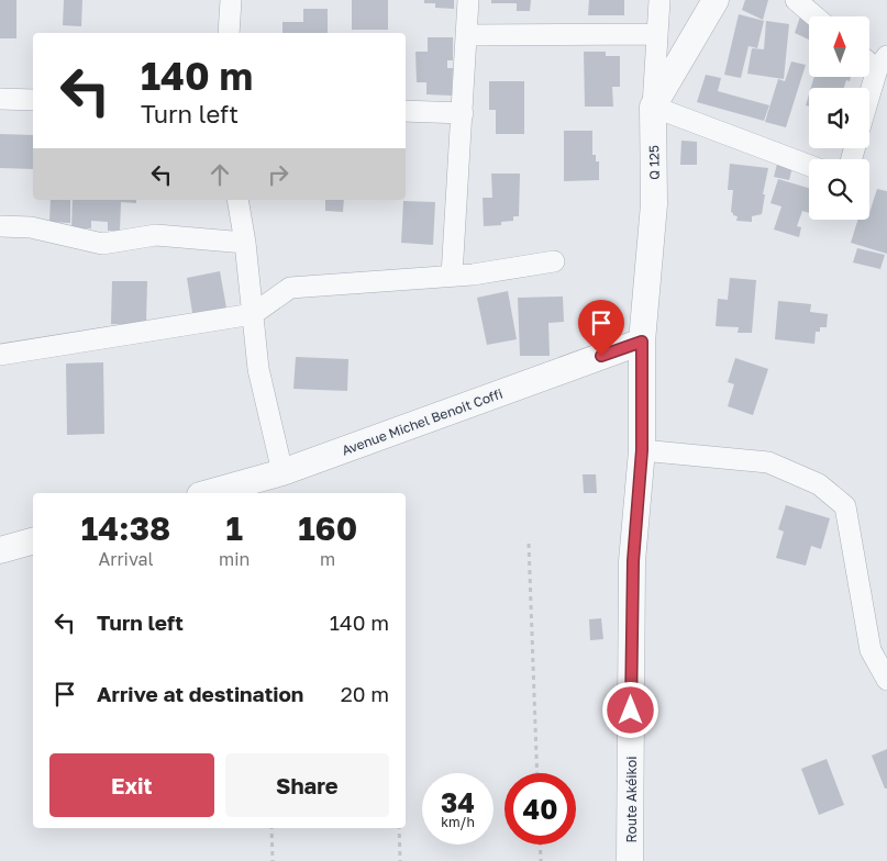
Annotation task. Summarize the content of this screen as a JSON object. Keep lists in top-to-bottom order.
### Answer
{
  "streets": {
    "street": ["Q 125", "Avenue Michel Benoit Coffi", "Route Akéikoi"]
  },
  "crossings": [
    ["Q 125", "Avenue Michel Benoit Coffi"],
    ["Q 125", "Route Akéikoi"],
    ["Avenue Michel Benoit Coffi", "Route Akéikoi"]
  ],
  "north": "top",
  "page": {
    "turn": ["140 m", "Turn left"],
    "eta": [
      "14:38",
      "Arrival",
      "1",
      "min",
      "160",
      "m"
    ],
    "list": [
      {
        "name": "Turn left",
        "value": "140 m"
      },
      {
        "name": "Arrive at destination",
        "value": "20 m"
      }
    ],
    "buttons": ["Exit", "Share"],
    "speed": "34 km/h",
    "limit": "40"
  }
}
